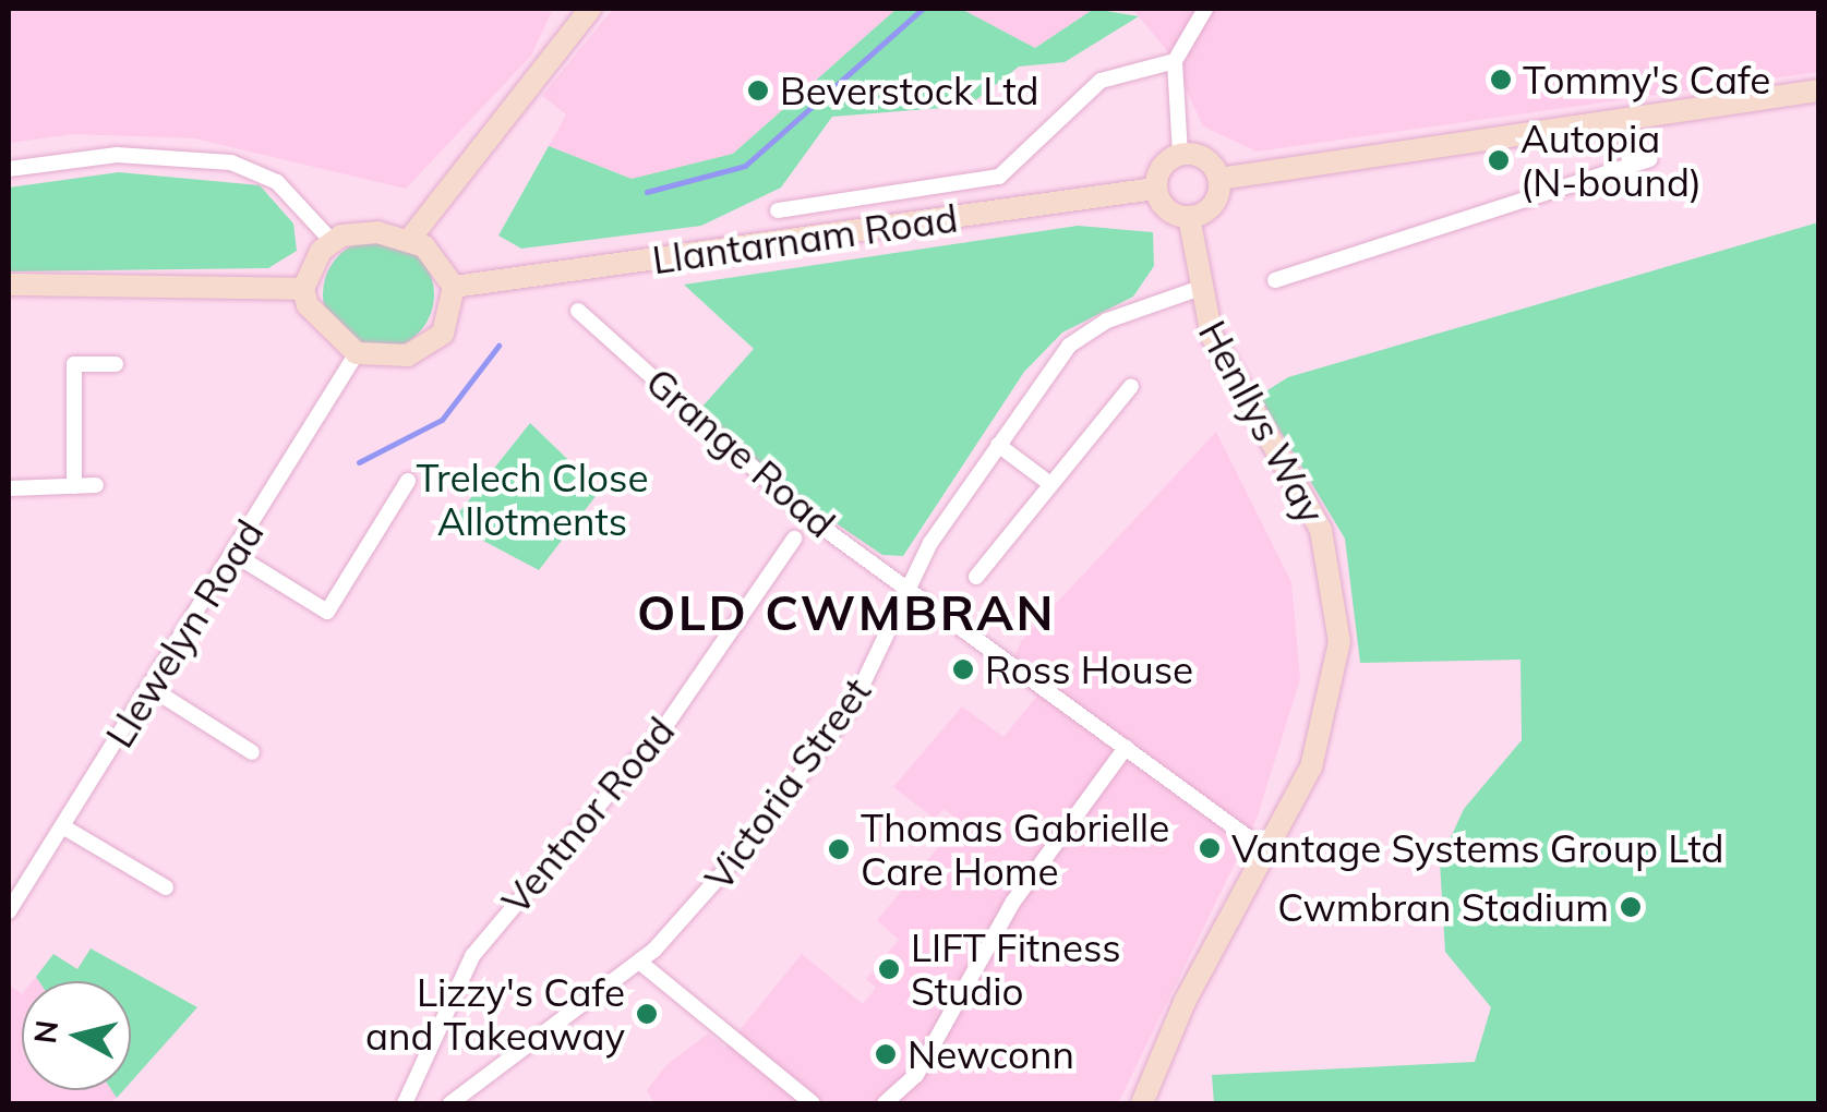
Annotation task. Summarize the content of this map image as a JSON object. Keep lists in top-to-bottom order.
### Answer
{
  "streets": {
    "street": [
      "Llantarnam Road",
      "Henllys Way",
      "Grange Road",
      "Llewelyn Road",
      "Victoria Street",
      "Ventnor Road"
    ]
  },
  "crossings": [
    ["Llantarnam Road", "Henllys Way"],
    ["Llantarnam Road", "Llewelyn Road"],
    ["Henllys Way", "Grange Road"],
    ["Henllys Way", "Victoria Street"],
    ["Grange Road", "Victoria Street"]
  ],
  "districts": ["OLD CWMBRAN"],
  "parks": ["Trelech Close Allotments"],
  "places": [
    "Tommy's Cafe",
    "Beverstock Ltd",
    "Autopia (N-bound)",
    "Ross House",
    "Vantage Systems Group Ltd",
    "Thomas Gabrielle Care Home",
    "Cwmbran Stadium",
    "LIFT Fitness Studio",
    "Lizzy's Cafe and Takeaway",
    "Newconn"
  ],
  "north": "left"
}
